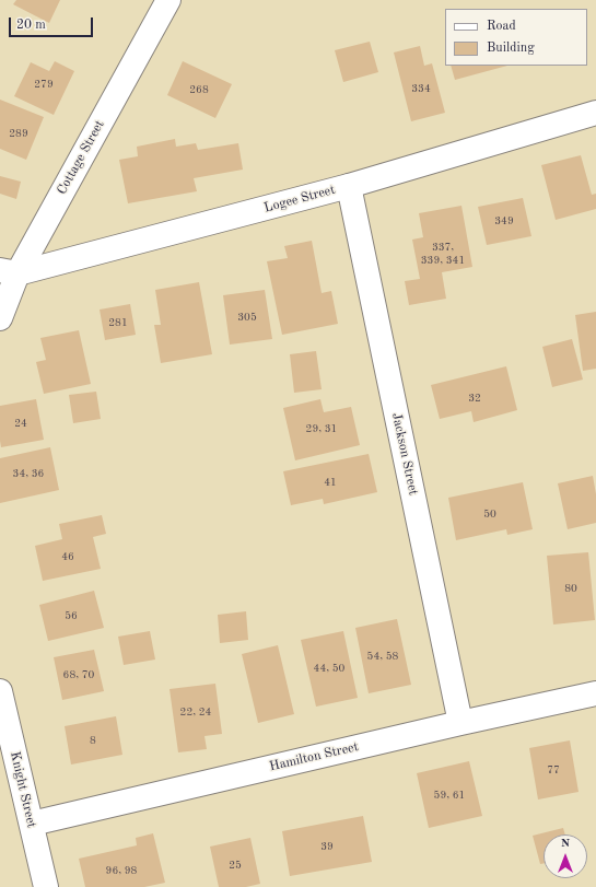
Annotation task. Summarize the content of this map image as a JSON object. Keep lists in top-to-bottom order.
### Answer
{
  "streets": {
    "street": [
      "Cottage Street",
      "Logee Street",
      "Jackson Street",
      "Hamilton Street",
      "Knight Street"
    ]
  },
  "crossings": [
    ["Cottage Street", "Logee Street"],
    ["Logee Street", "Jackson Street"],
    ["Jackson Street", "Hamilton Street"],
    ["Hamilton Street", "Knight Street"]
  ],
  "house_numbers": [
    "279",
    "334",
    "268",
    "289",
    "349",
    "337, 339, 341",
    "305",
    "281",
    "32",
    "24",
    "29, 31",
    "34, 36",
    "41",
    "50",
    "46",
    "80",
    "56",
    "54, 58",
    "44, 50",
    "68, 70",
    "22, 24",
    "8",
    "77",
    "59, 61",
    "39",
    "25",
    "96, 98"
  ],
  "legend": ["Road", "Building"],
  "scale_bar": "20 m",
  "north": "top"
}
